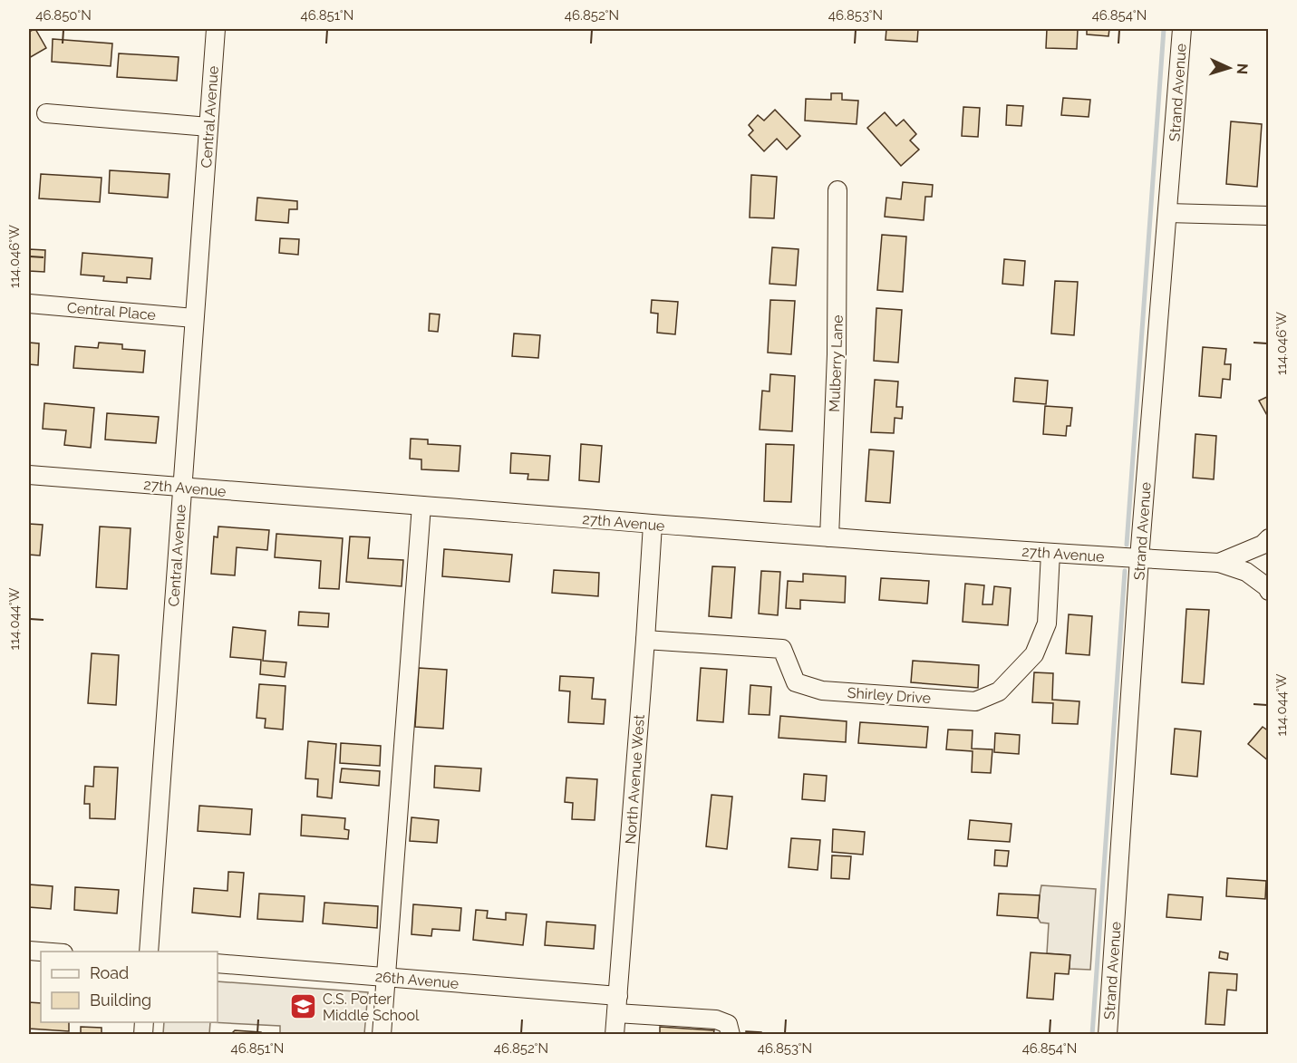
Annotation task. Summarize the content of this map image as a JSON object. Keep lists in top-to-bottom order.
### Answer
{
  "streets": {
    "street": [
      "Strand Avenue",
      "Central Avenue",
      "Central Place",
      "Mulberry Lane",
      "27th Avenue",
      "Shirley Drive",
      "North Avenue West",
      "26th Avenue"
    ]
  },
  "crossings": [
    ["Strand Avenue", "27th Avenue"],
    ["Central Avenue", "Central Place"],
    ["Central Avenue", "27th Avenue"],
    ["Mulberry Lane", "27th Avenue"],
    ["27th Avenue", "Shirley Drive"],
    ["27th Avenue", "North Avenue West"],
    ["Shirley Drive", "North Avenue West"],
    ["North Avenue West", "26th Avenue"]
  ],
  "places": {
    "school or university": ["C.S. Porter Middle School"]
  },
  "legend": ["Road", "Building"],
  "north": "right",
  "coordinates": [
    "46.850°N",
    "46.851°N",
    "46.852°N",
    "46.853°N",
    "46.854°N",
    "114.046°W",
    "114.044°W"
  ]
}
